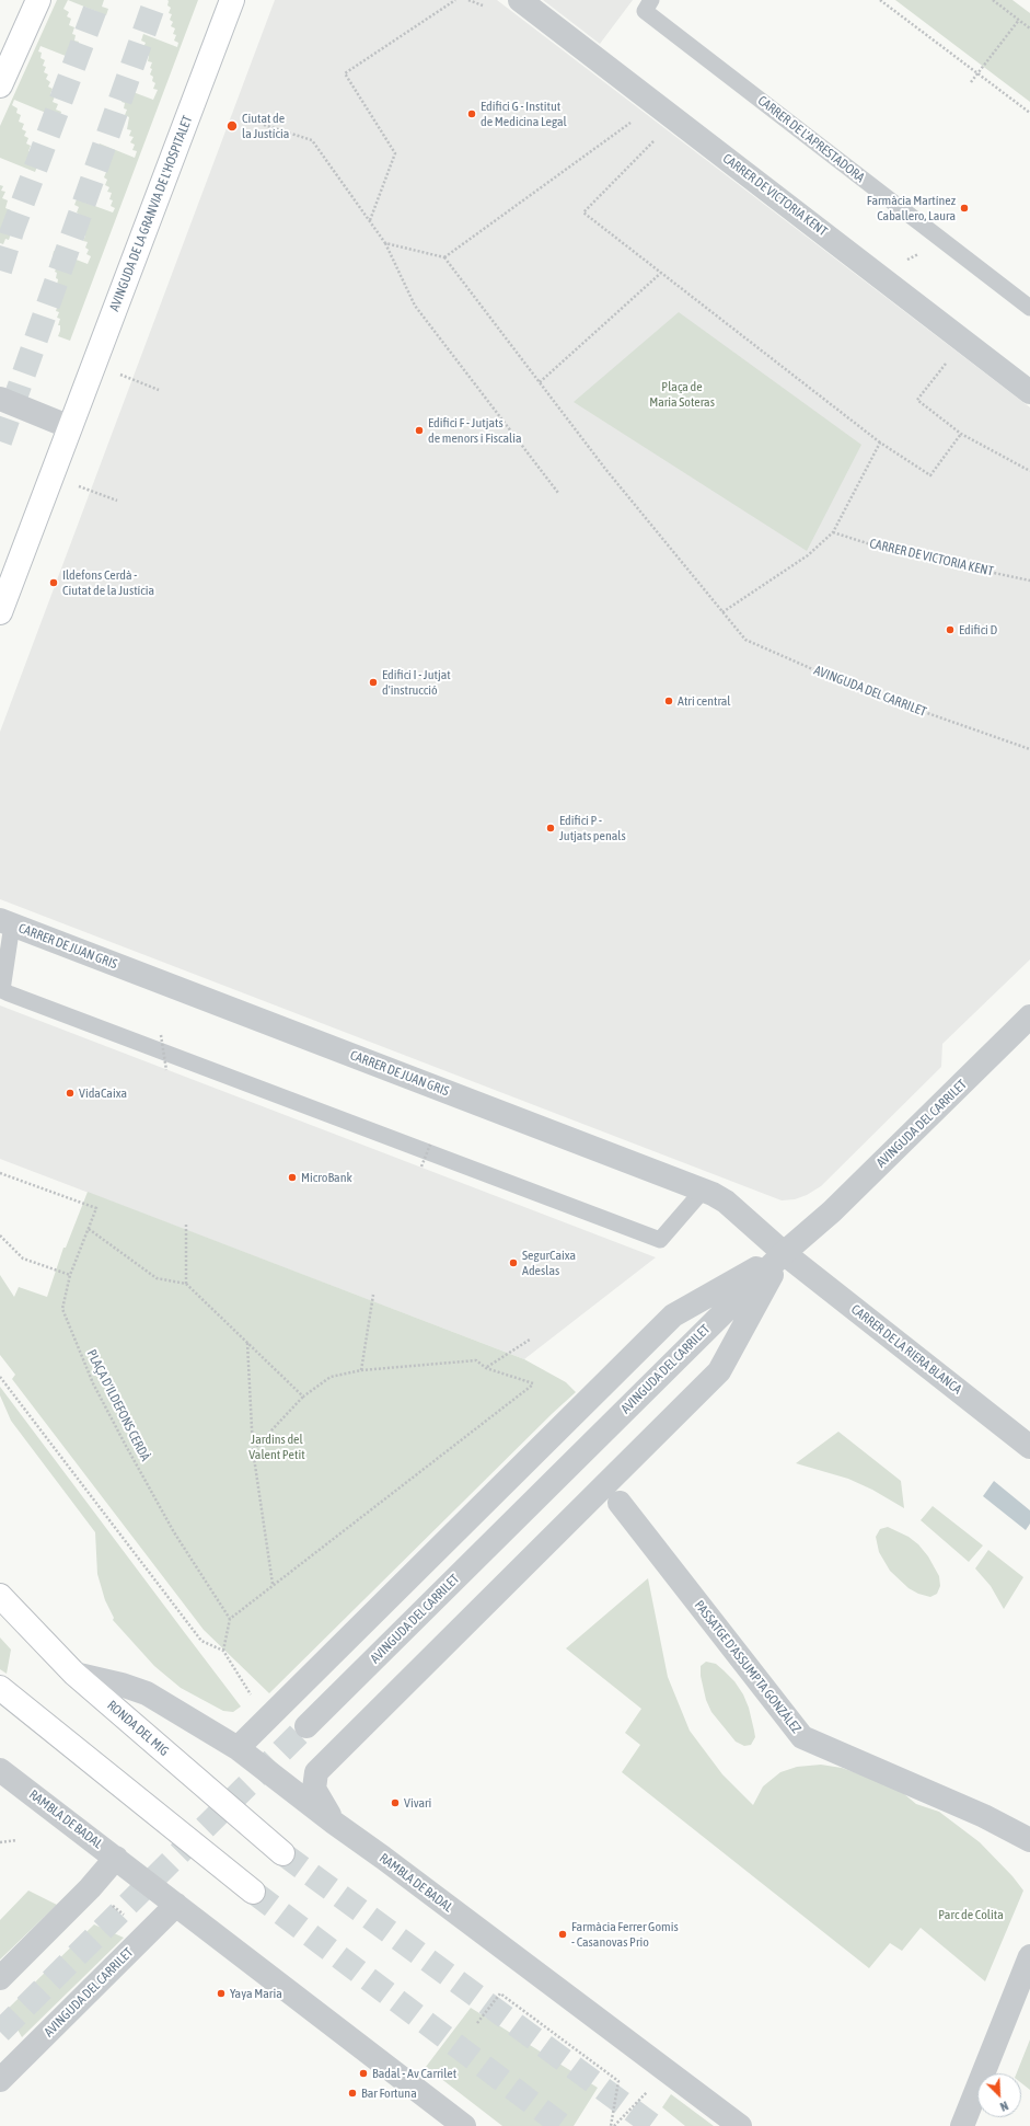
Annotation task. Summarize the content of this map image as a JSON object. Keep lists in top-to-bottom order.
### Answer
{
  "streets": {
    "main road": ["AVINGUDA DE LA GRANVIA DE L'HOSPITALET", "RONDA DEL MIG"],
    "street": [
      "CARRER DE VICTORIA KENT",
      "AVINGUDA DEL CARRILET",
      "CARRER DE JUAN GRIS",
      "CARRER DE LA RIERA BLANCA",
      "PASSATGE D'ASSUMPTA GONZÁLEZ",
      "RAMBLA DE BADAL"
    ],
    "lane": ["CARRER DE L'APRESTADORA"],
    "path": ["PLAÇA D'ILDEFONS CERDÀ"]
  },
  "crossings": [
    ["AVINGUDA DEL CARRILET", "CARRER DE JUAN GRIS"],
    ["AVINGUDA DEL CARRILET", "CARRER DE LA RIERA BLANCA"],
    ["AVINGUDA DEL CARRILET", "RAMBLA DE BADAL"],
    ["CARRER DE JUAN GRIS", "CARRER DE LA RIERA BLANCA"],
    ["RONDA DEL MIG", "RAMBLA DE BADAL"]
  ],
  "parks": ["Plaça de Maria Soteras", "Jardins del Valent Petit", "Parc de Colita"],
  "places": [
    "Edifici G - Institut de Medicina Legal",
    "Ciutat de la Justícia",
    "Farmàcia Martínez Caballero, Laura",
    "Edifici F - Jutjats de menors i Fiscalia",
    "Ildefons Cerdà - Ciutat de la Justícia",
    "Edifici D",
    "Edifici I - Jutjat d'instrucció",
    "Atri central",
    "Edifici P - Jutjats penals",
    "VidaCaixa",
    "MicroBank",
    "SegurCaixa Adeslas",
    "Vivari",
    "Farmàcia Ferrer Gomis - Casanovas Prio",
    "Yaya Maria",
    "Badal - Av Carrilet",
    "Bar Fortuna"
  ],
  "north": "bottom right"
}
